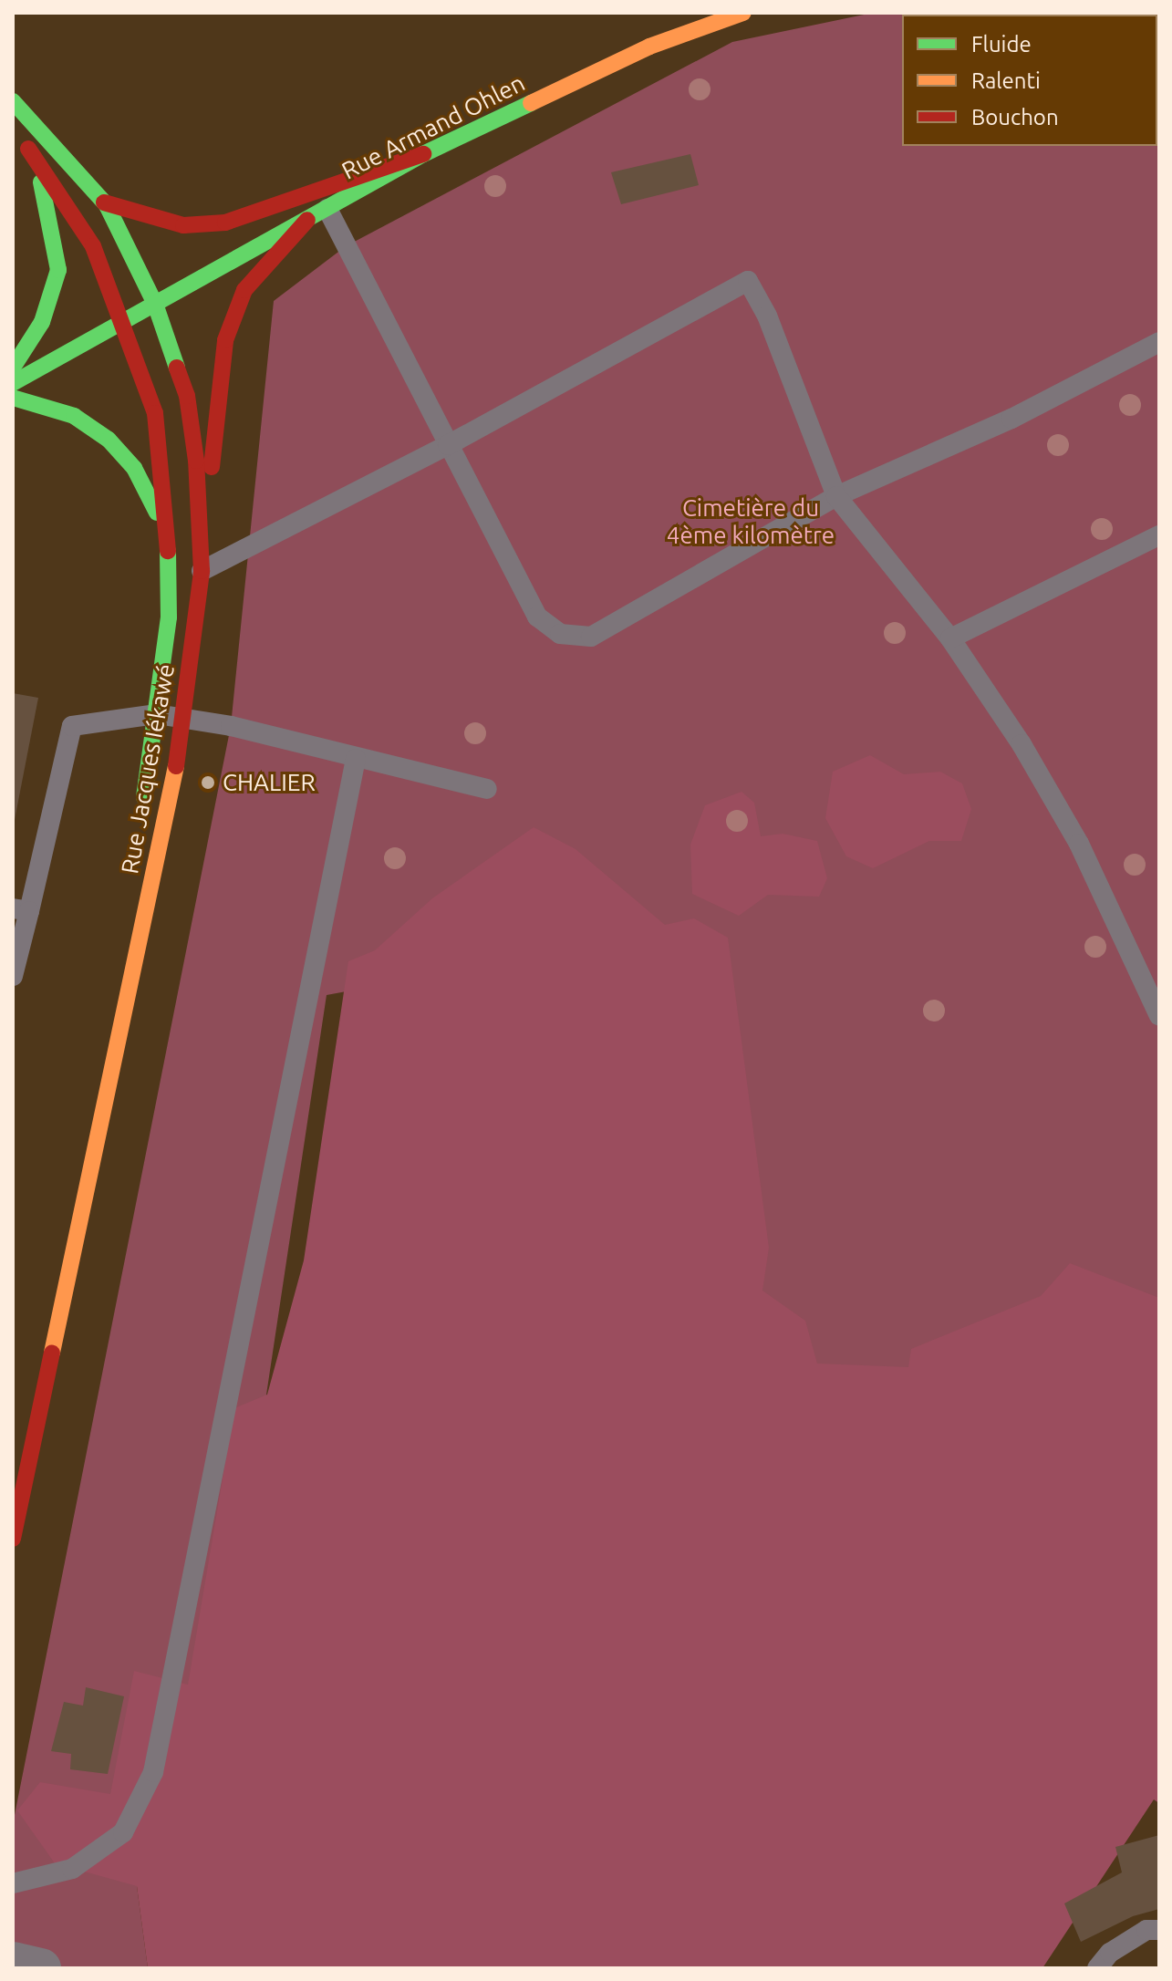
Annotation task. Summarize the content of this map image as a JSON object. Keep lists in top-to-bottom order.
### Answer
{
  "streets": {
    "main road": ["Rue Armand Ohlen", "Rue Jacques Iékawé"]
  },
  "crossings": [
    ["Rue Armand Ohlen", "Rue Jacques Iékawé"]
  ],
  "parks": ["Cimetière du 4ème kilomètre"],
  "places": ["CHALIER"],
  "legend": ["Fluide", "Ralenti", "Bouchon"]
}
